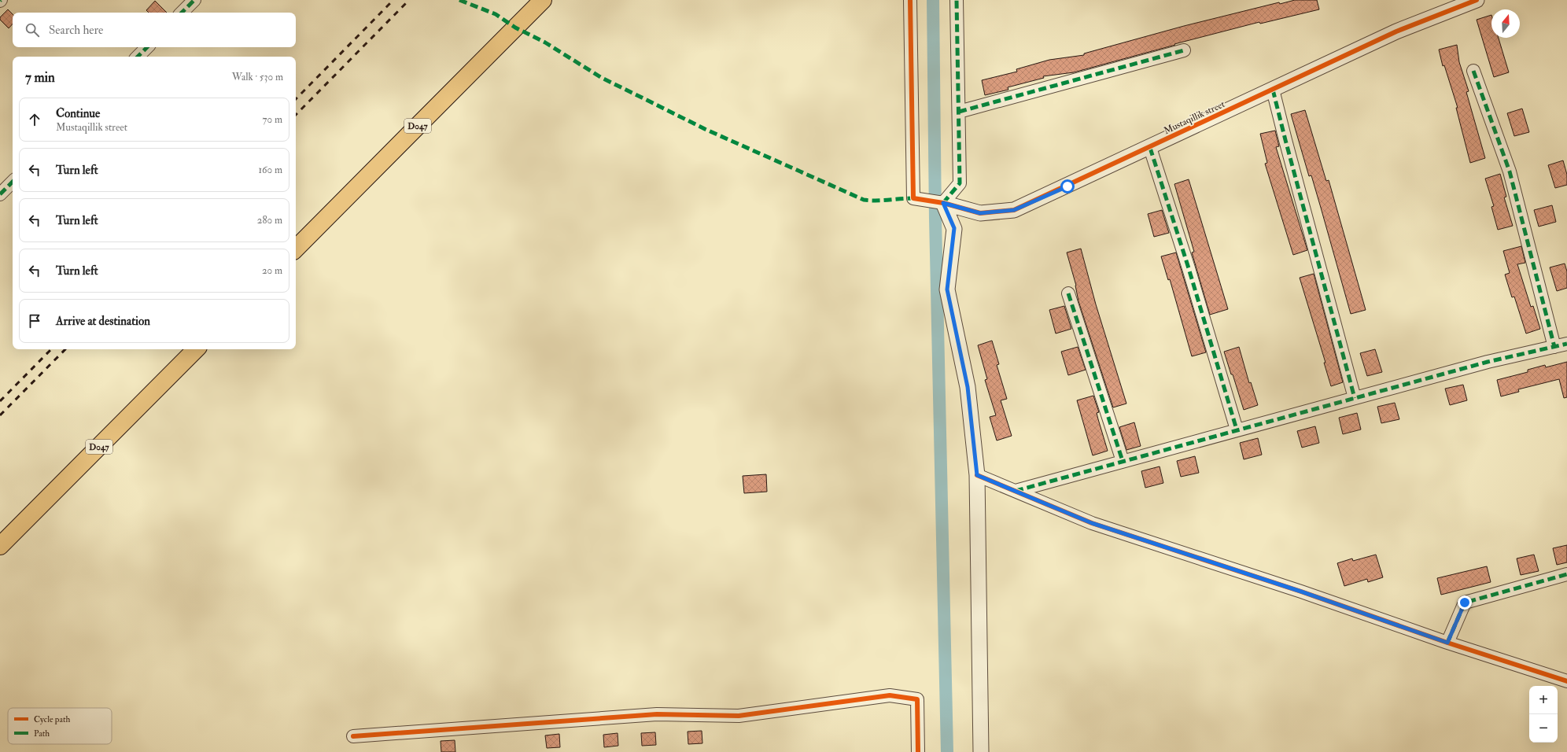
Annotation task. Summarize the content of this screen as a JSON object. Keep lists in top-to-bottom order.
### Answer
{
  "streets": {
    "main road": ["D047"],
    "street": ["Mustaqillik street"]
  },
  "legend": ["Cycle path", "Path"],
  "north": "top",
  "page": {
    "search": "Search here",
    "heading": ["7 min", "Walk · 530 m"],
    "list": [
      ["Continue", "Mustaqillik street", "70 m"],
      ["Turn left", "160 m"],
      ["Turn left", "280 m"],
      ["Turn left", "20 m"],
      "Arrive at destination"
    ],
    "map_buttons": ["+", "−"]
  }
}
